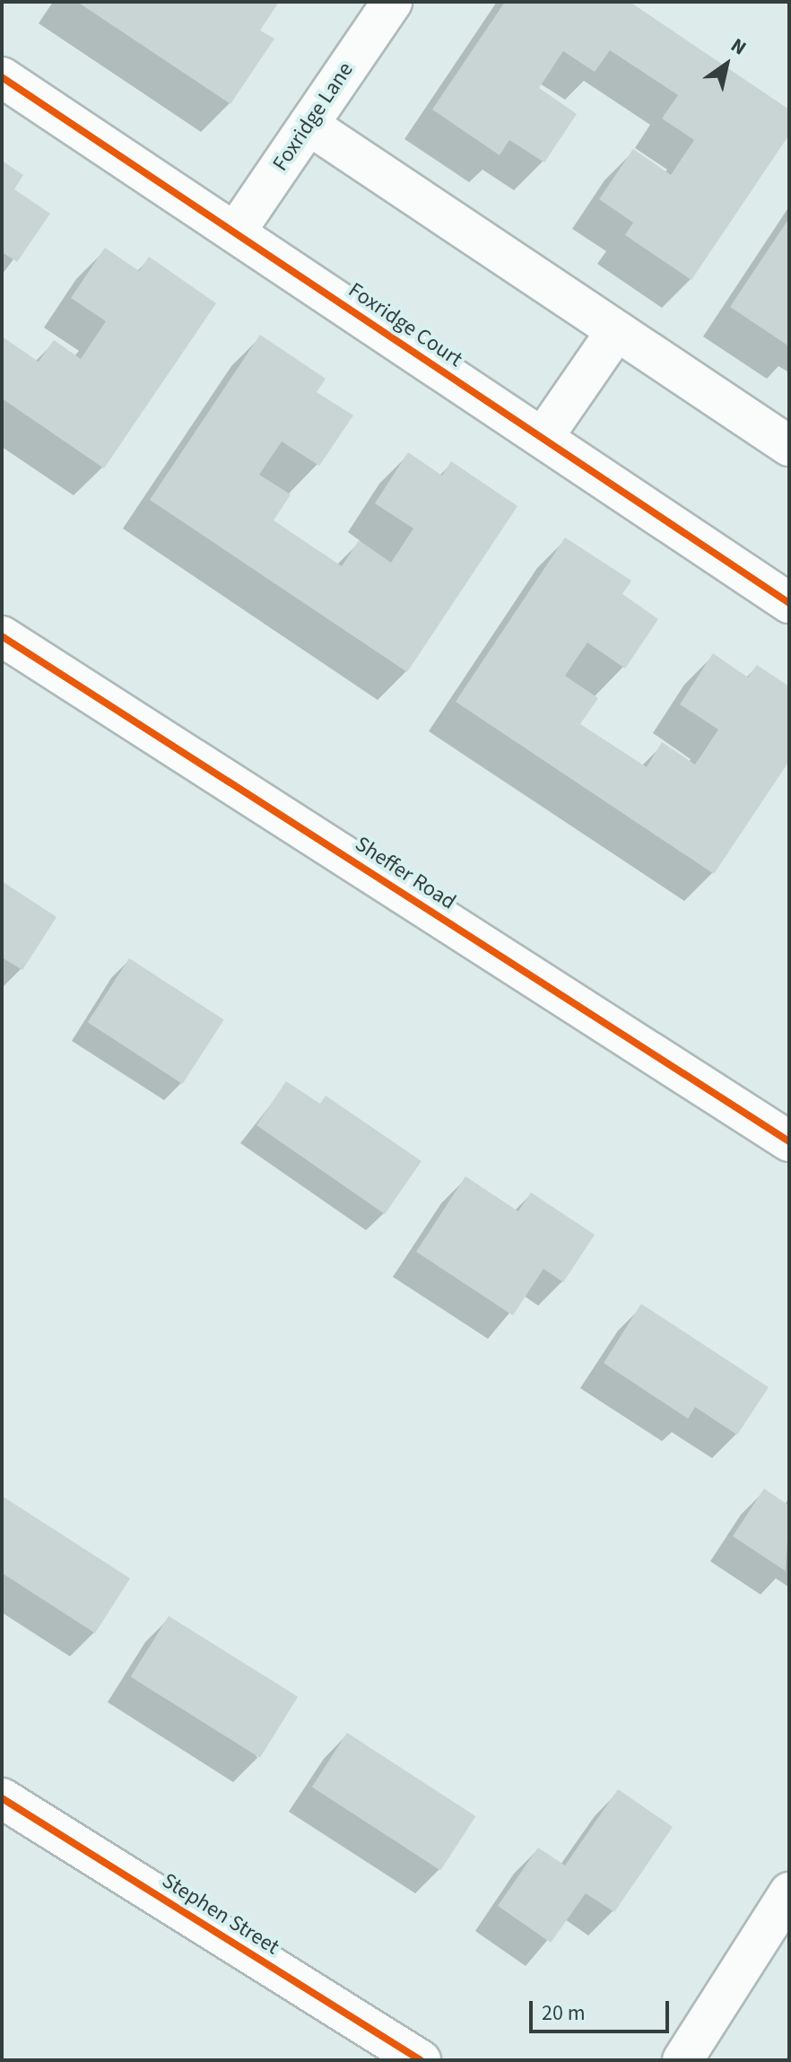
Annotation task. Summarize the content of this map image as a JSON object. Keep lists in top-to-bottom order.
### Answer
{
  "streets": {
    "street": [
      "Foxridge Lane",
      "Foxridge Court",
      "Sheffer Road",
      "Stephen Street"
    ]
  },
  "crossings": [
    ["Foxridge Lane", "Foxridge Court"]
  ],
  "scale_bar": "20 m",
  "north": "top right"
}
